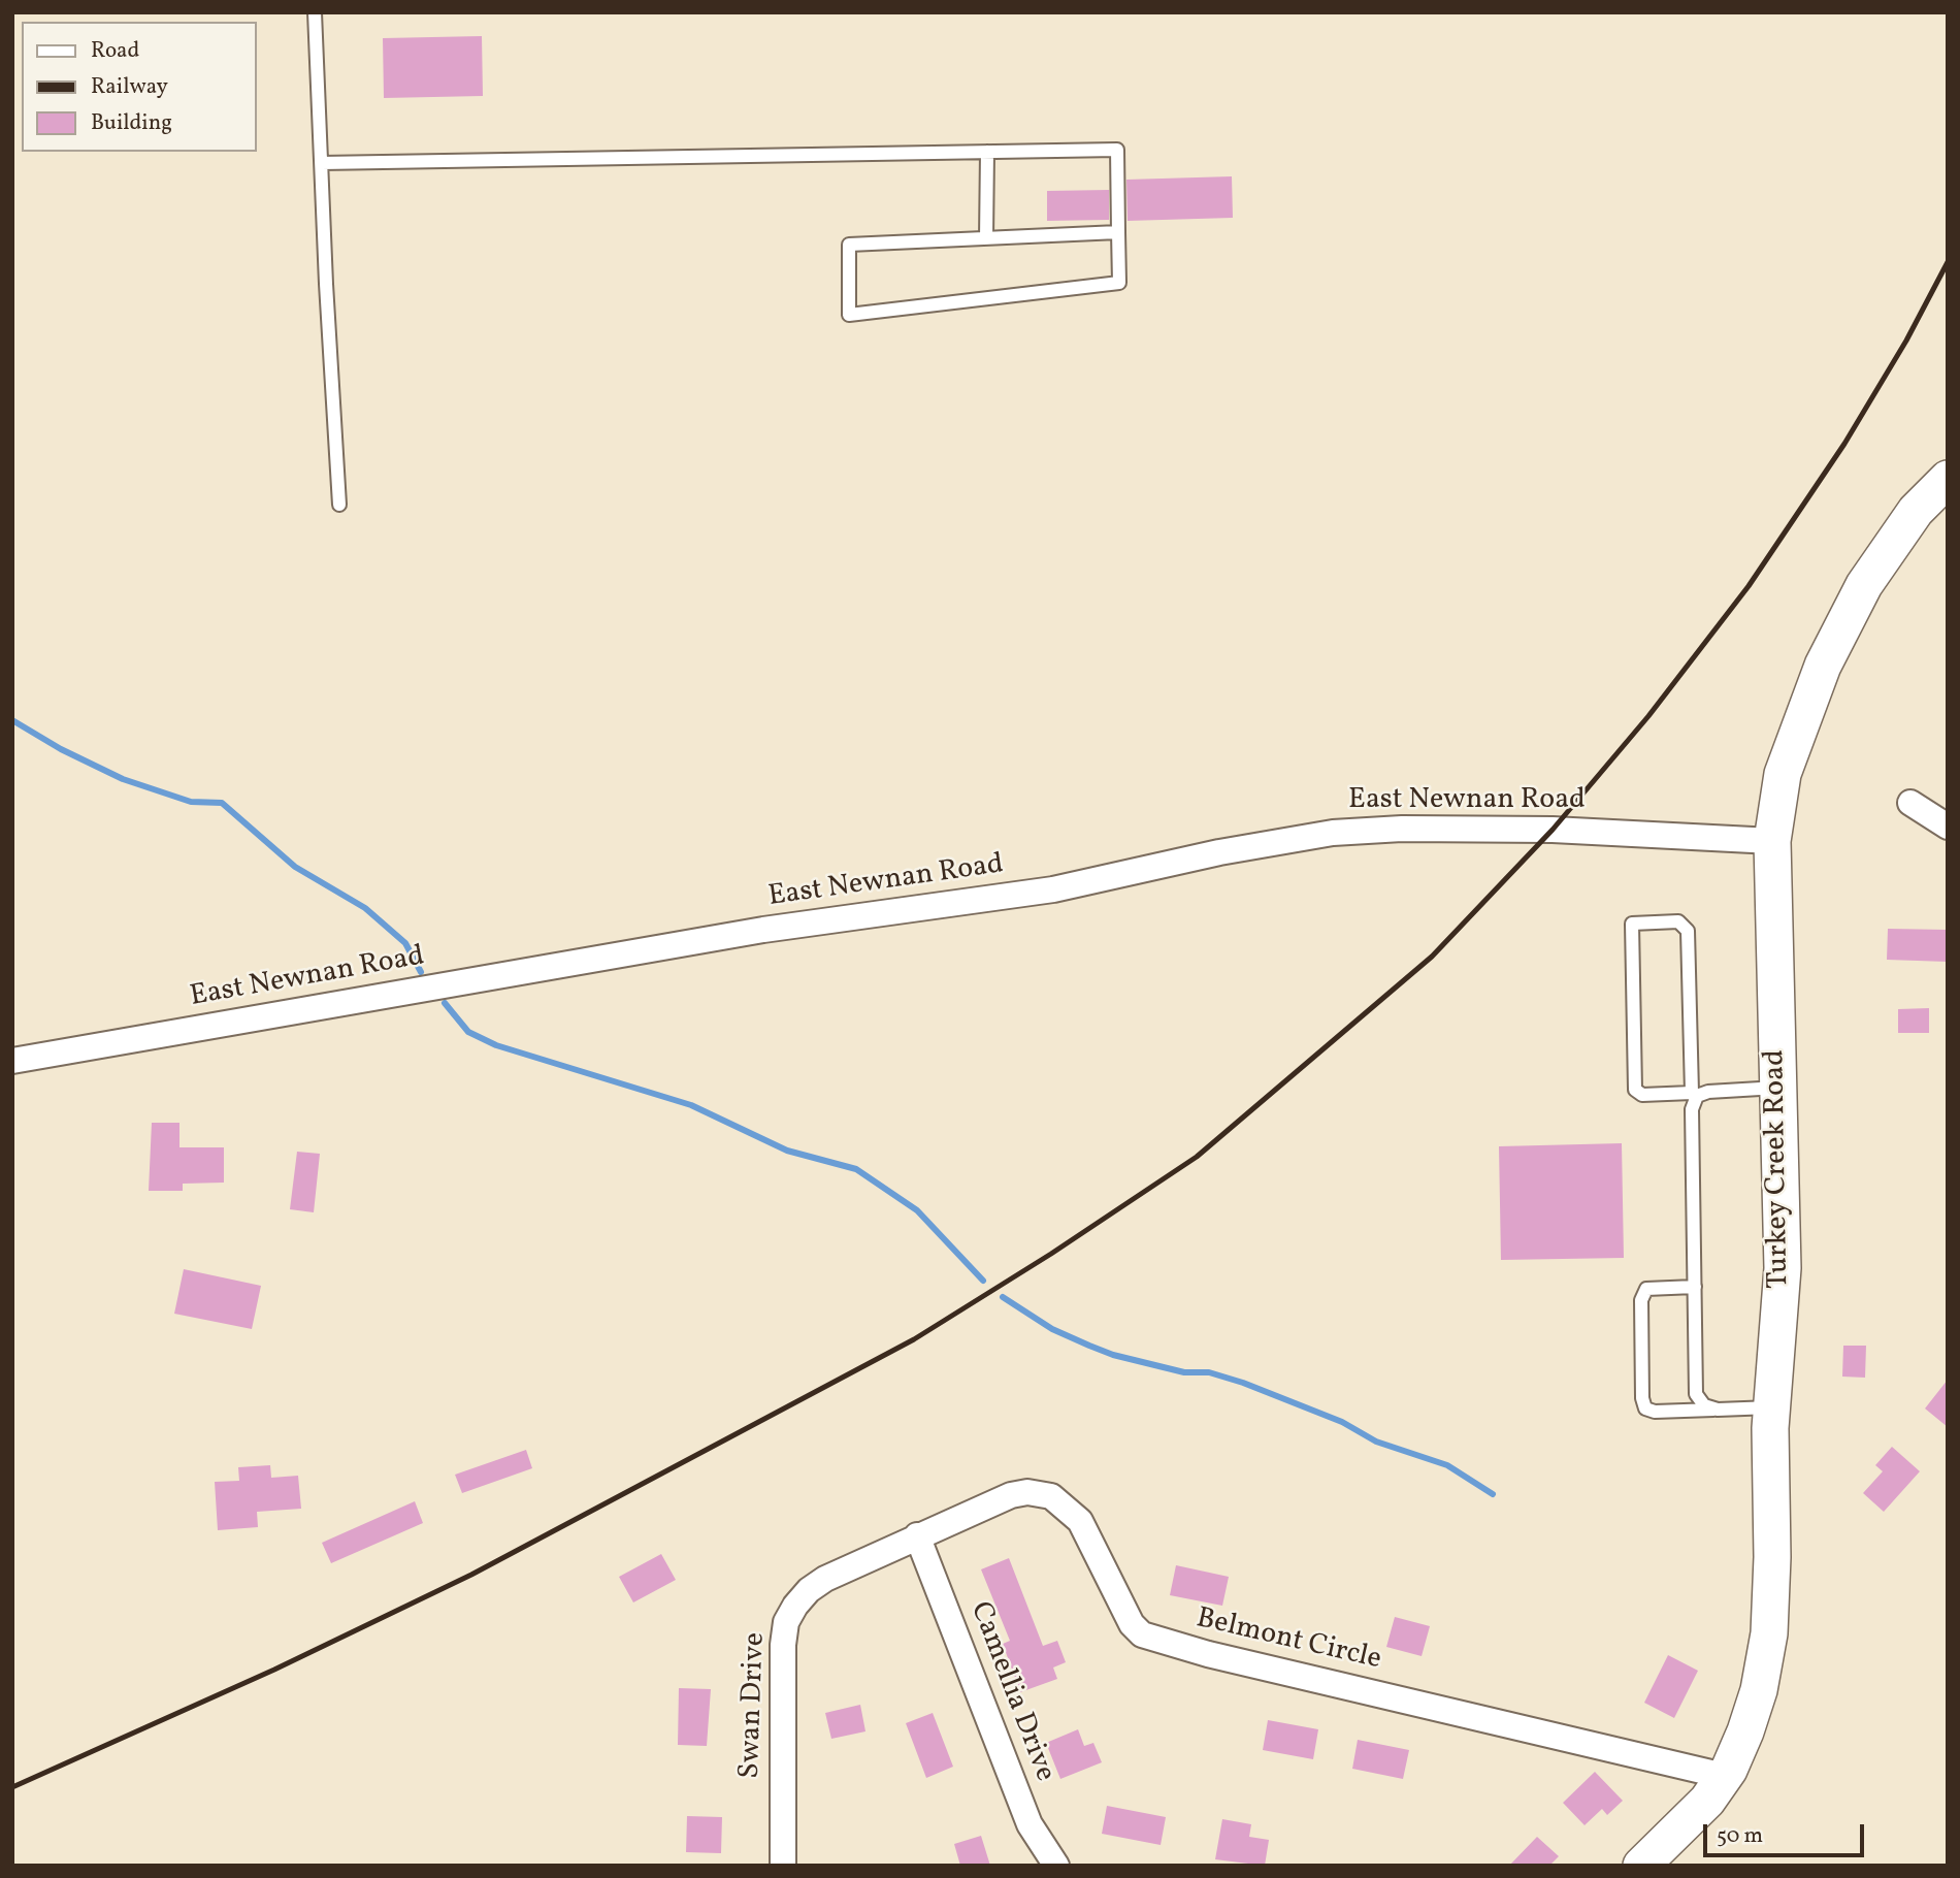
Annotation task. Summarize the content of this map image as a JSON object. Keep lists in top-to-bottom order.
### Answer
{
  "streets": {
    "street": [
      "East Newnan Road",
      "Turkey Creek Road",
      "Belmont Circle",
      "Camellia Drive",
      "Swan Drive"
    ]
  },
  "crossings": [
    ["East Newnan Road", "Turkey Creek Road"],
    ["Turkey Creek Road", "Belmont Circle"],
    ["Belmont Circle", "Camellia Drive"],
    ["Belmont Circle", "Swan Drive"],
    ["Camellia Drive", "Swan Drive"]
  ],
  "legend": ["Road", "Railway", "Building"],
  "scale_bar": "50 m"
}
